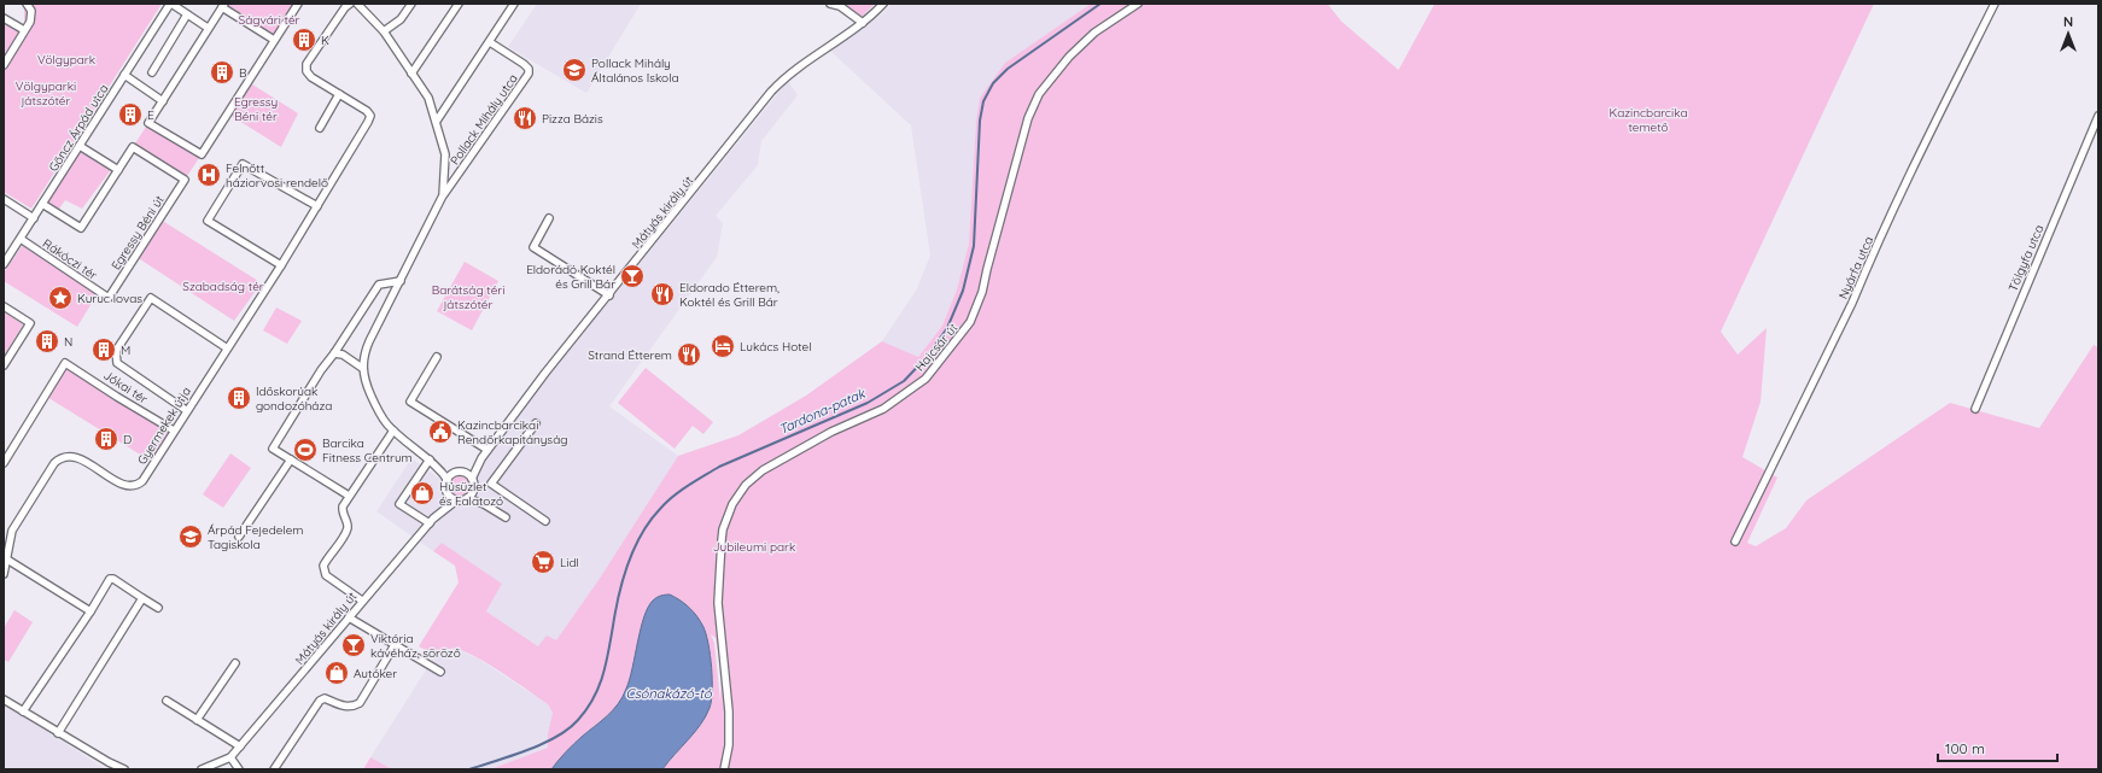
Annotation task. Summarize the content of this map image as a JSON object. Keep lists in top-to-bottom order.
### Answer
{
  "streets": {
    "street": [
      "Pollack Mihály utca",
      "Göncz Árpád utca",
      "Mátyás király út",
      "Egressy Béni út",
      "Tölgyfa utca",
      "Rákóczi tér",
      "Nyárfa utca",
      "Hajcsár út",
      "Jókai tér",
      "Gyermekek útja"
    ]
  },
  "crossings": [
    ["Göncz Árpád utca", "Rákóczi tér"],
    ["Egressy Béni út", "Rákóczi tér"],
    ["Jókai tér", "Gyermekek útja"]
  ],
  "water": ["Tardona-patak", "Csónakázó-tó"],
  "parks": [
    "Ságvári tér",
    "Völgypark",
    "Völgyparki játszótér",
    "Egressy Béni tér",
    "Kazincbarcika temető",
    "Szabadság tér",
    "Barátság téri játszótér",
    "Jubileumi park"
  ],
  "places": {
    "building": [
      "K",
      "B",
      "E",
      "N",
      "M",
      "Időskorúak gondozóháza",
      "D"
    ],
    "school or university": ["Pollack Mihály Általános Iskola", "Árpád Fejedelem Tagiskola"],
    "restaurant": ["Pizza Bázis", "Eldorado Étterem, Koktél és Grill Bár", "Strand Étterem"],
    "hospital": ["Felnőtt háziorvosi rendelő"],
    "bar": ["Eldorádó Koktél és Grill Bár", "Viktória kávéház, söröző"],
    "place": ["Kuruc lovas"],
    "hotel": ["Lukács Hotel"],
    "public building": ["Kazincbarcikai Rendőrkapitányság"],
    "sports": ["Barcika Fitness Centrum"],
    "shop": ["Húsüzlet és Falatozó", "Autóker"],
    "supermarket": ["Lidl"]
  },
  "scale_bar": "100 m",
  "north": "top"
}
